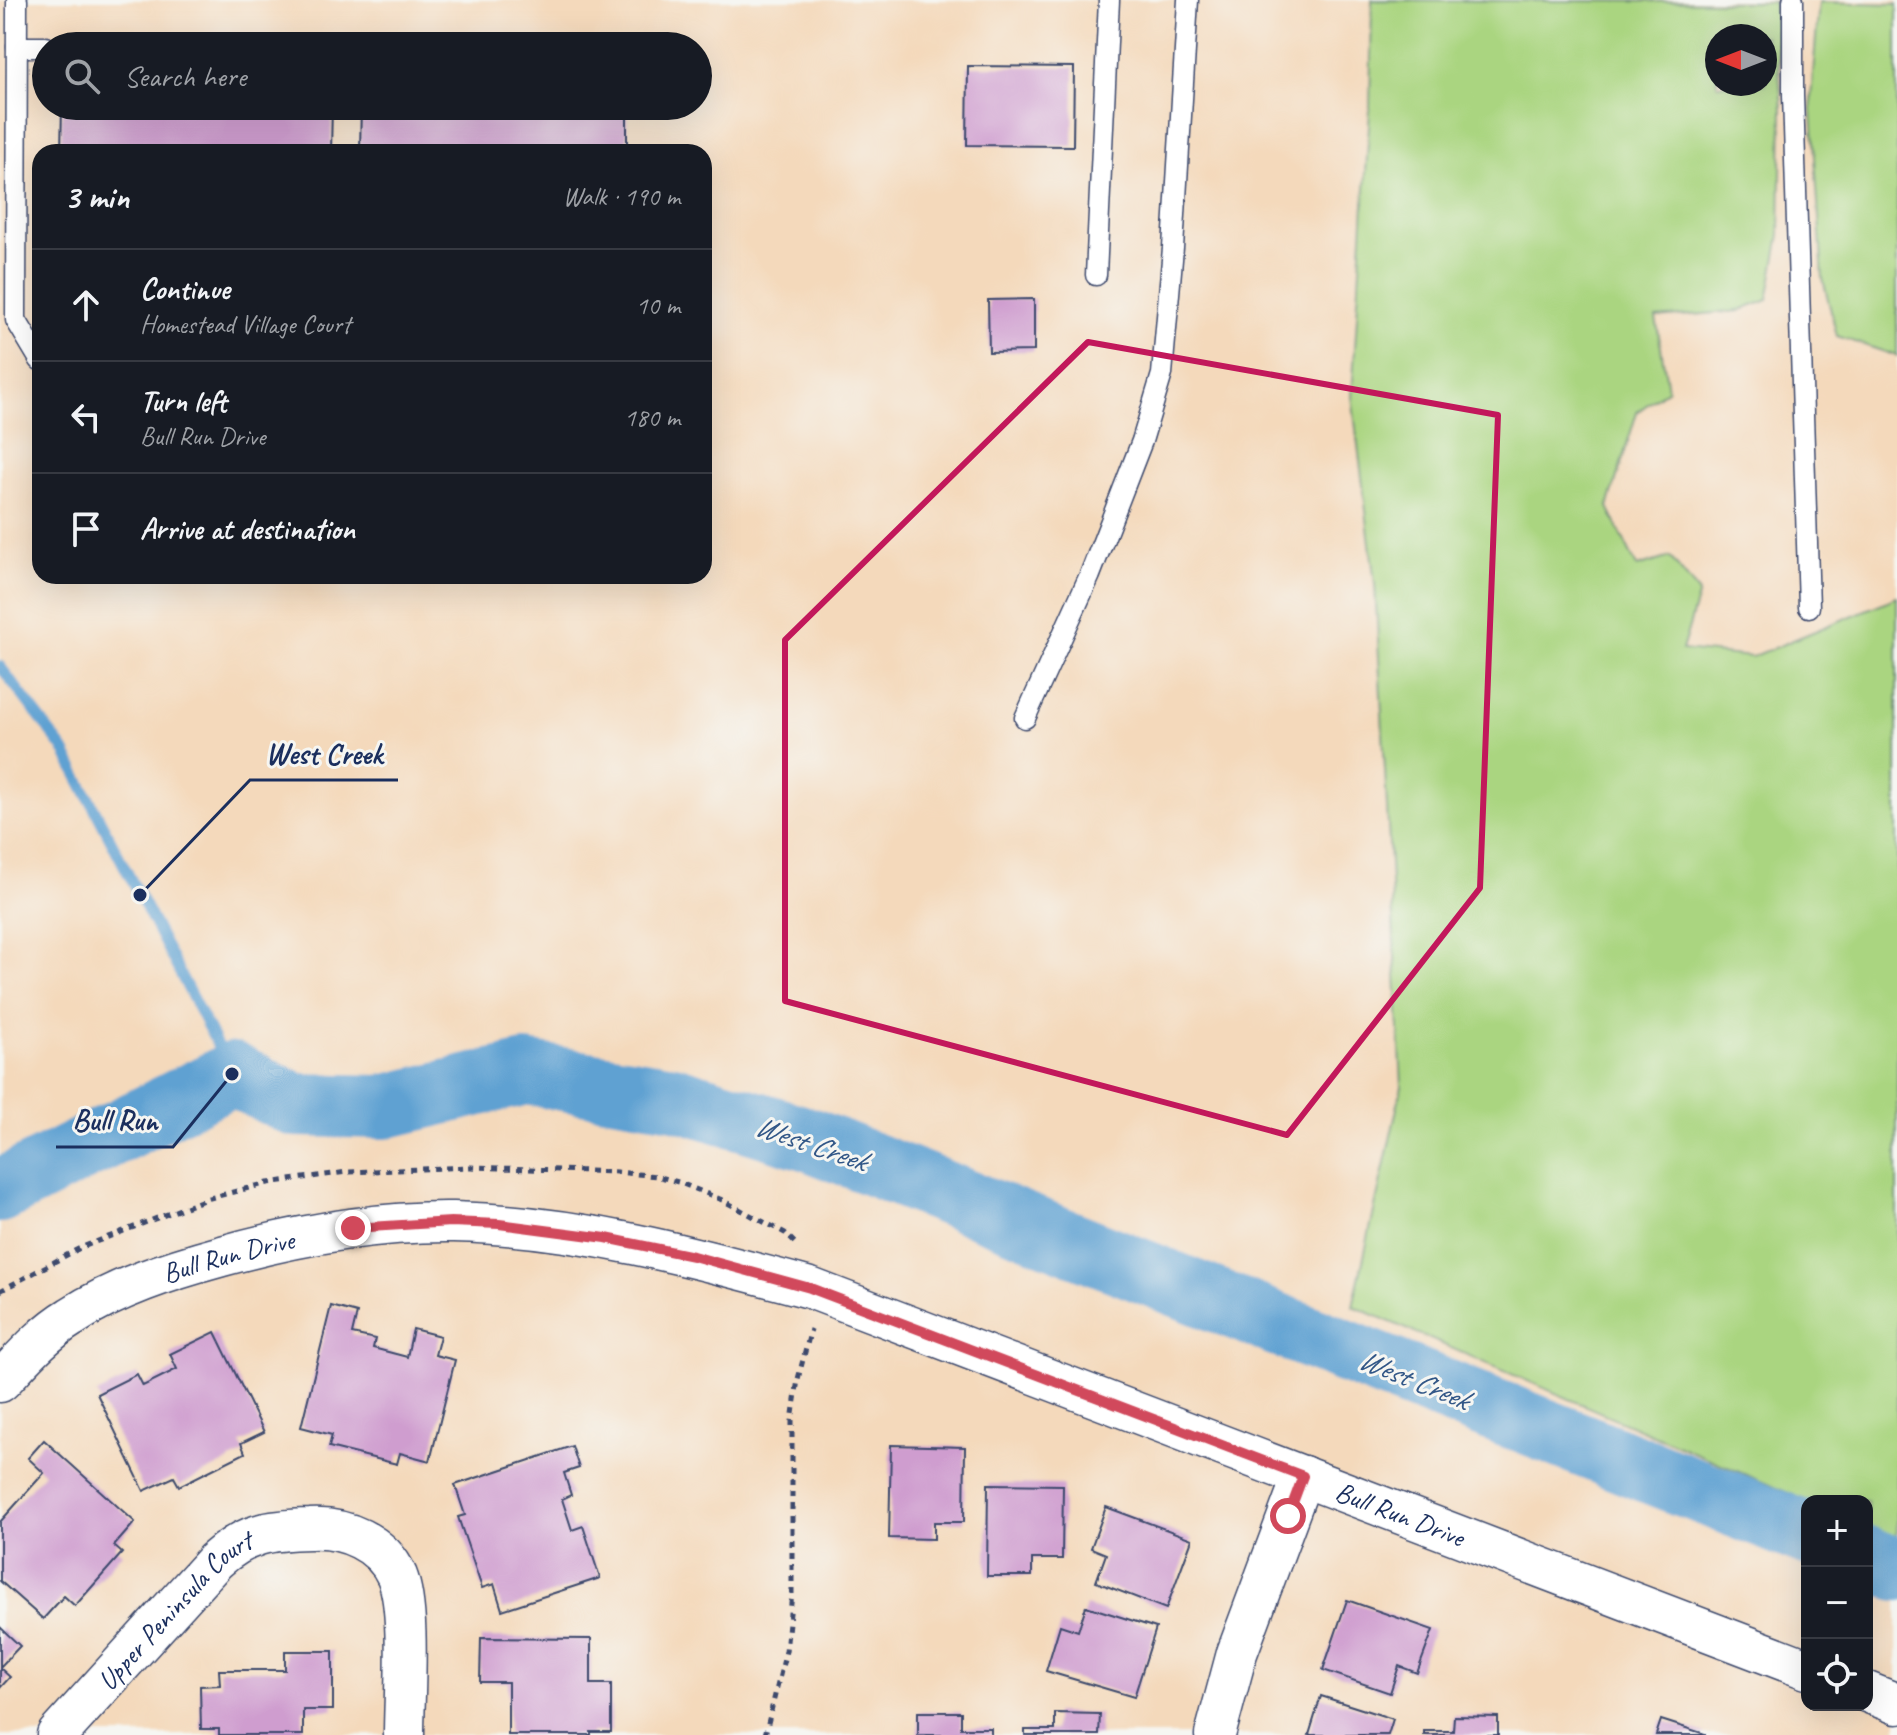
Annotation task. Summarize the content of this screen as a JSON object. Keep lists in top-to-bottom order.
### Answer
{
  "streets": {
    "street": ["Bull Run Drive", "Upper Peninsula Court"]
  },
  "water": ["West Creek"],
  "places": ["West Creek", "Bull Run"],
  "north": "left",
  "page": {
    "search": "Search here",
    "heading": ["3 min", "Walk · 190 m"],
    "list": [
      ["Continue", "Homestead Village Court", "10 m"],
      ["Turn left", "Bull Run Drive", "180 m"],
      "Arrive at destination"
    ],
    "map_buttons": ["+", "−"]
  }
}
